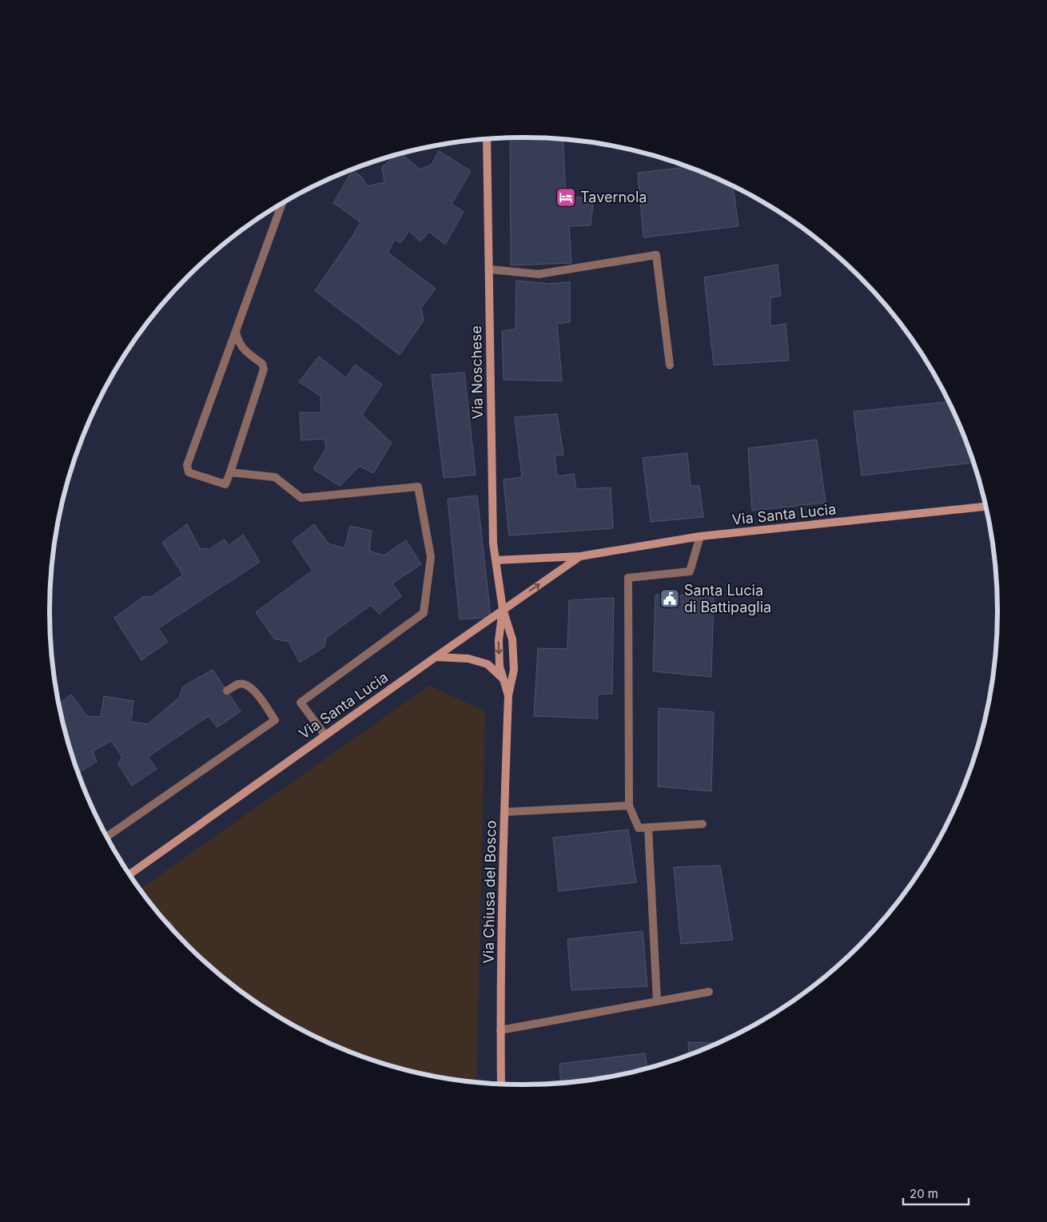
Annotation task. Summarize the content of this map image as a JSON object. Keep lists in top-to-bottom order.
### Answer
{
  "streets": {
    "street": ["Via Noschese", "Via Santa Lucia", "Via Chiusa del Bosco"]
  },
  "crossings": [
    ["Via Noschese", "Via Santa Lucia"],
    ["Via Noschese", "Via Chiusa del Bosco"],
    ["Via Santa Lucia", "Via Chiusa del Bosco"]
  ],
  "places": {
    "hotel": ["Tavernola"],
    "public building": ["Santa Lucia di Battipaglia"]
  },
  "scale_bar": "20 m"
}
